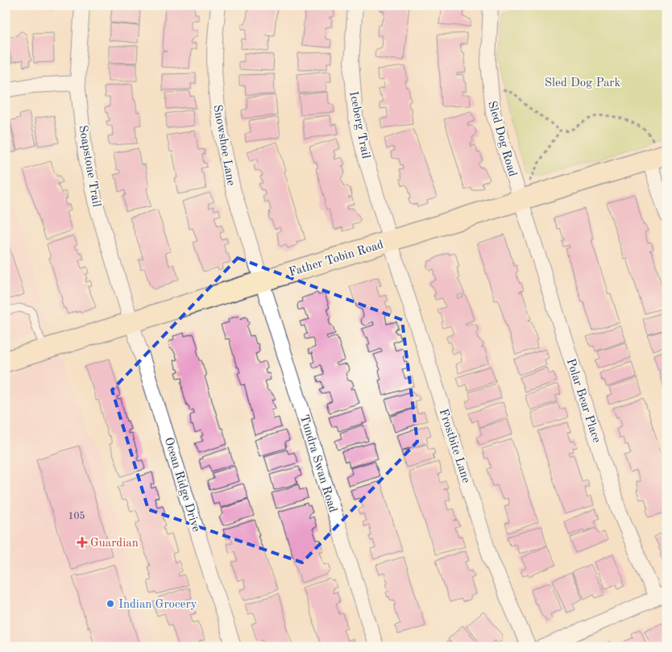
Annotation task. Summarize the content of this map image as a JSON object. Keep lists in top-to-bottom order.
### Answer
{
  "streets": {
    "street": [
      "Iceberg Trail",
      "Sled Dog Road",
      "Snowshoe Lane",
      "Soapstone Trail",
      "Father Tobin Road",
      "Polar Bear Place",
      "Frostbite Lane",
      "Tundra Swan Road",
      "Ocean Ridge Drive"
    ]
  },
  "crossings": [
    ["Iceberg Trail", "Father Tobin Road"],
    ["Iceberg Trail", "Frostbite Lane"],
    ["Sled Dog Road", "Father Tobin Road"],
    ["Sled Dog Road", "Polar Bear Place"],
    ["Snowshoe Lane", "Father Tobin Road"],
    ["Snowshoe Lane", "Tundra Swan Road"],
    ["Soapstone Trail", "Father Tobin Road"],
    ["Soapstone Trail", "Ocean Ridge Drive"],
    ["Father Tobin Road", "Polar Bear Place"],
    ["Father Tobin Road", "Frostbite Lane"],
    ["Father Tobin Road", "Tundra Swan Road"],
    ["Father Tobin Road", "Ocean Ridge Drive"]
  ],
  "parks": ["Sled Dog Park"],
  "places": {
    "health": ["Guardian"],
    "other": ["Indian Grocery"]
  },
  "house_numbers": ["105"]
}
